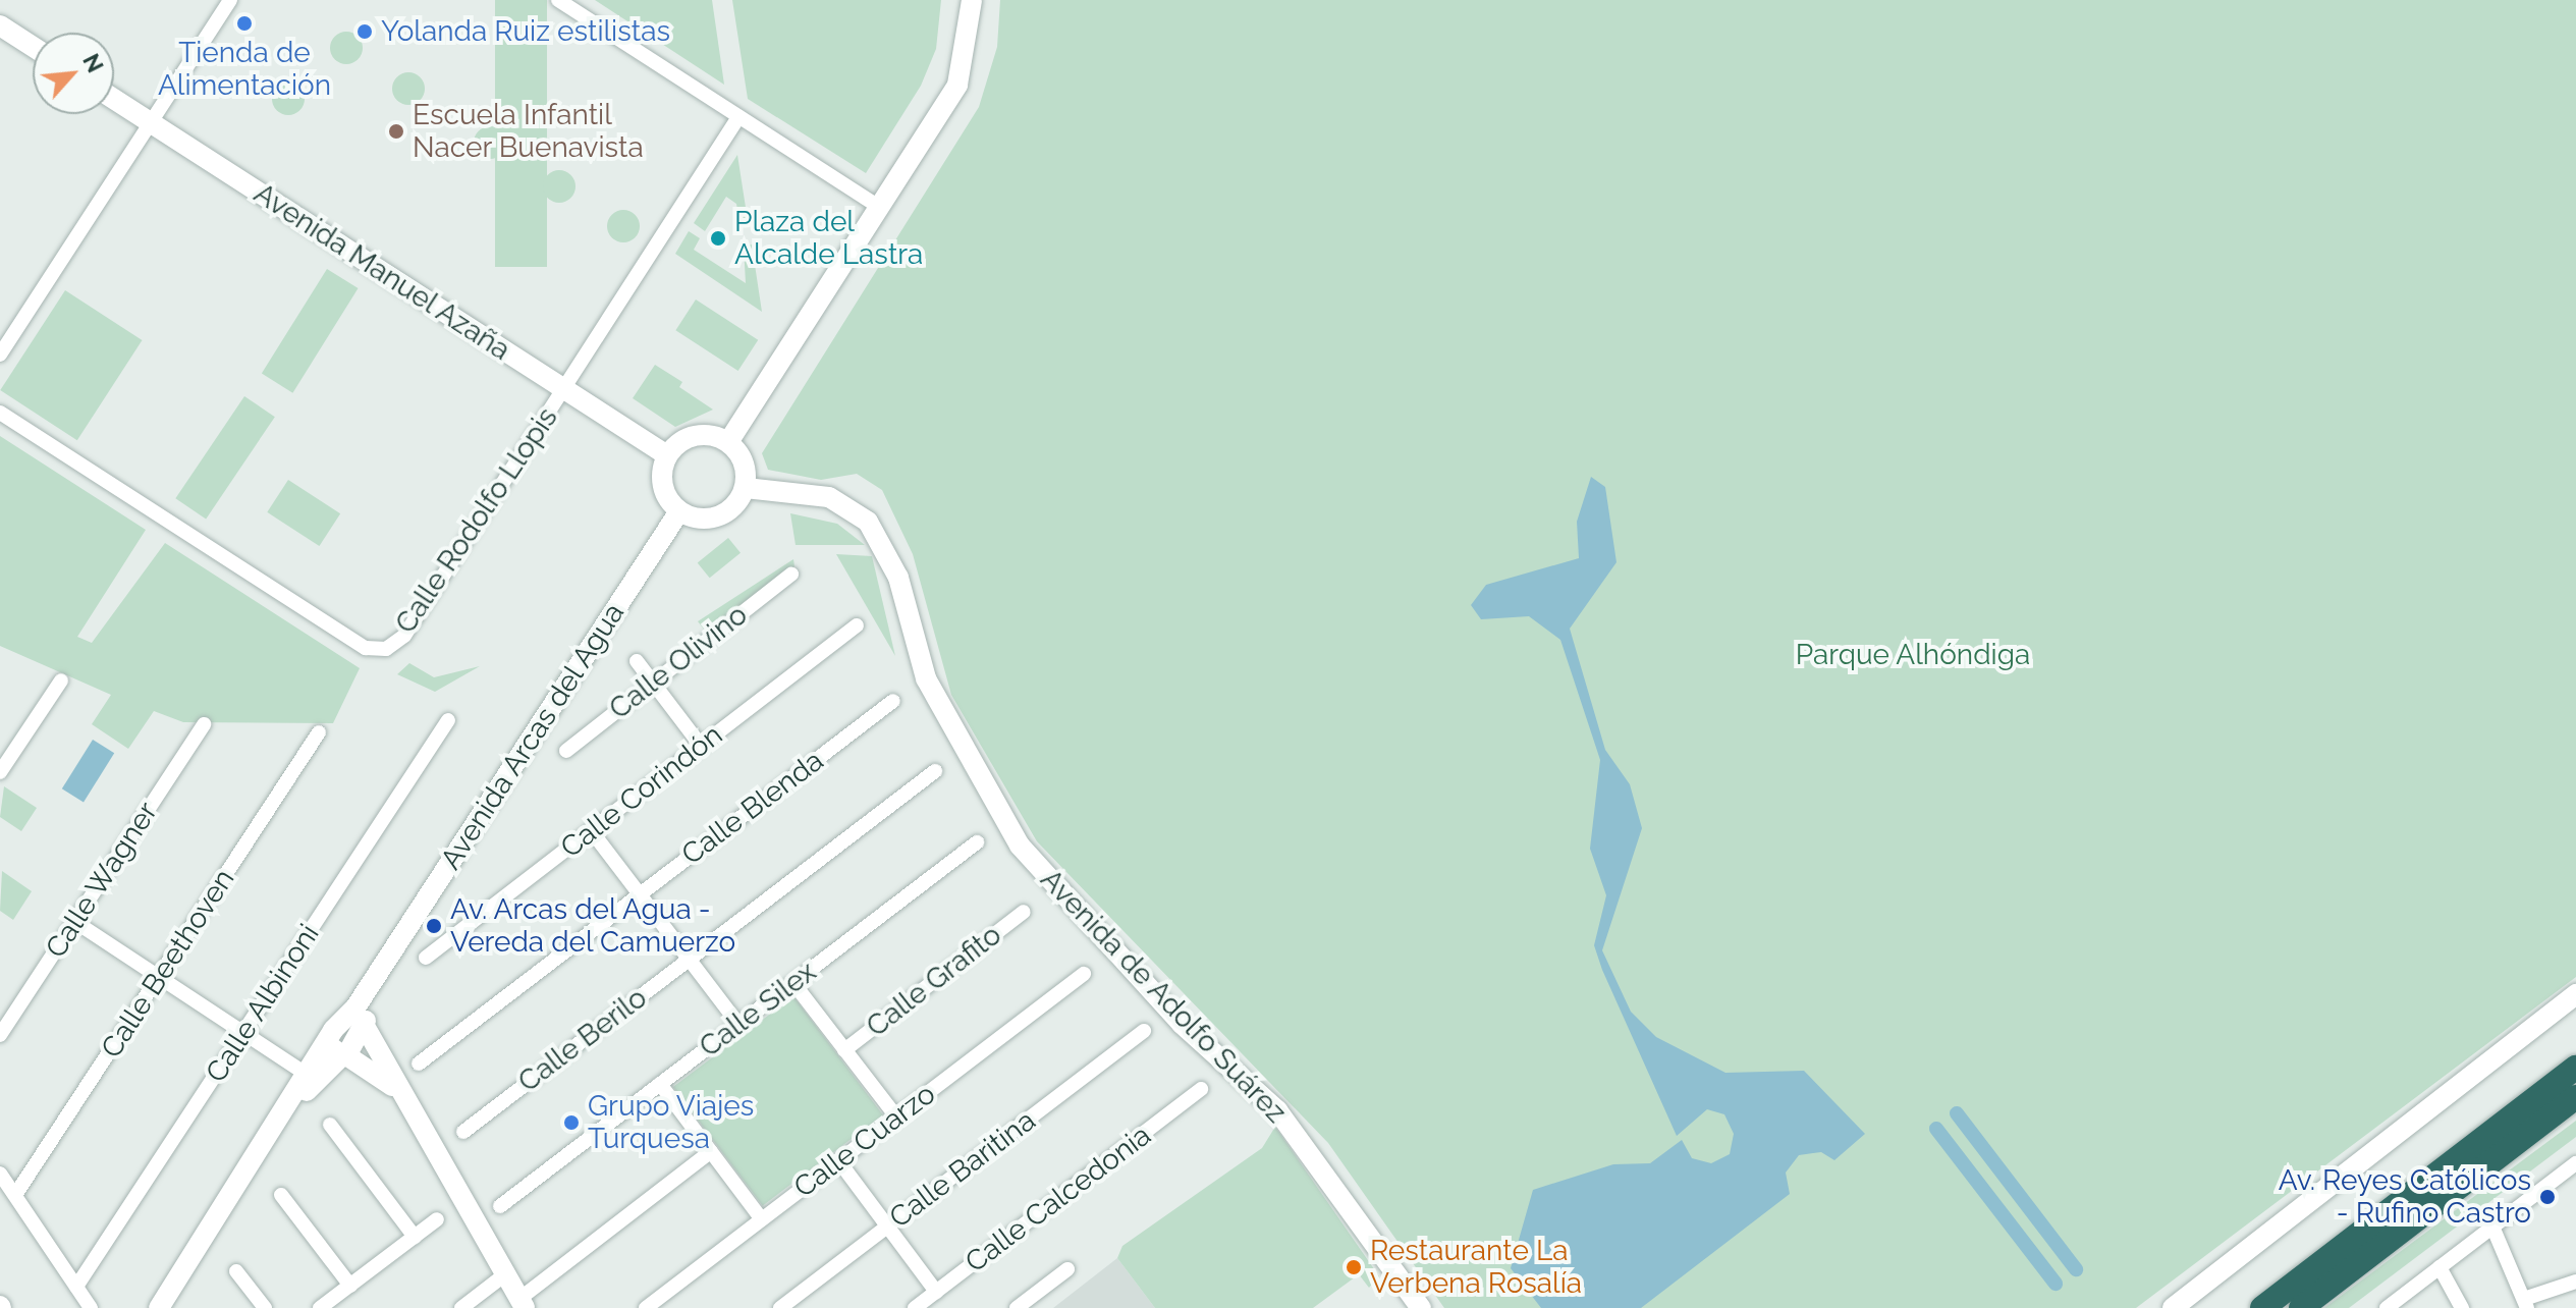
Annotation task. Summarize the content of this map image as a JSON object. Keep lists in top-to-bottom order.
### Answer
{
  "streets": {
    "street": [
      "Avenida Manuel Azaña",
      "Calle Rodolfo Llopis",
      "Calle Olivino",
      "Avenida Arcas del Agua",
      "Calle Corindón",
      "Calle Blenda",
      "Calle Wagner",
      "Calle Beethoven",
      "Calle Grafito",
      "Avenida de Adolfo Suárez",
      "Calle Albinoni",
      "Calle Silex",
      "Calle Berilo",
      "Calle Cuarzo",
      "Calle Baritina",
      "Calle Calcedonia"
    ]
  },
  "crossings": [
    ["Avenida Manuel Azaña", "Calle Rodolfo Llopis"],
    ["Avenida Manuel Azaña", "Avenida Arcas del Agua"],
    ["Avenida Manuel Azaña", "Avenida de Adolfo Suárez"],
    ["Avenida Arcas del Agua", "Avenida de Adolfo Suárez"]
  ],
  "parks": ["Parque Alhóndiga"],
  "places": [
    "Tienda de Alimentación",
    "Yolanda Ruiz estilistas",
    "Escuela Infantil Nacer Buenavista",
    "Plaza del Alcalde Lastra",
    "Av. Arcas del Agua - Vereda del Camuerzo",
    "Grupo Viajes Turquesa",
    "Av. Reyes Católicos - Rufino Castro",
    "Restaurante La Verbena Rosalía"
  ],
  "north": "top right"
}
